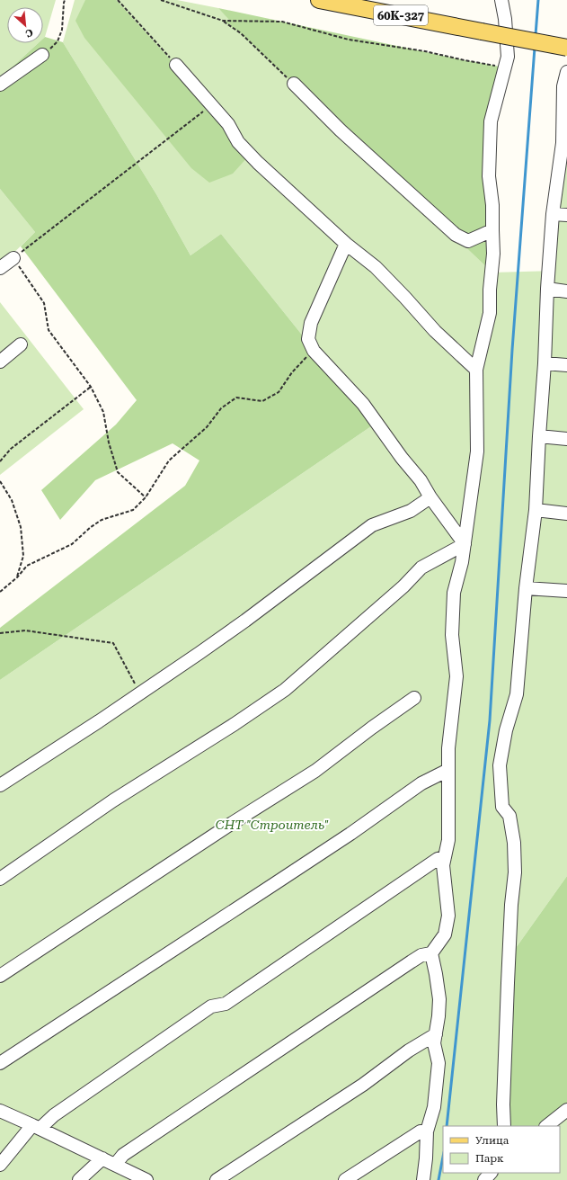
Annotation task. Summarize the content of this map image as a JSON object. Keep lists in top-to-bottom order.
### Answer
{
  "streets": {
    "main road": ["60К-327"]
  },
  "parks": ["СНТ \"Строитель\""],
  "legend": ["Улица", "Парк"],
  "north": "bottom right"
}
